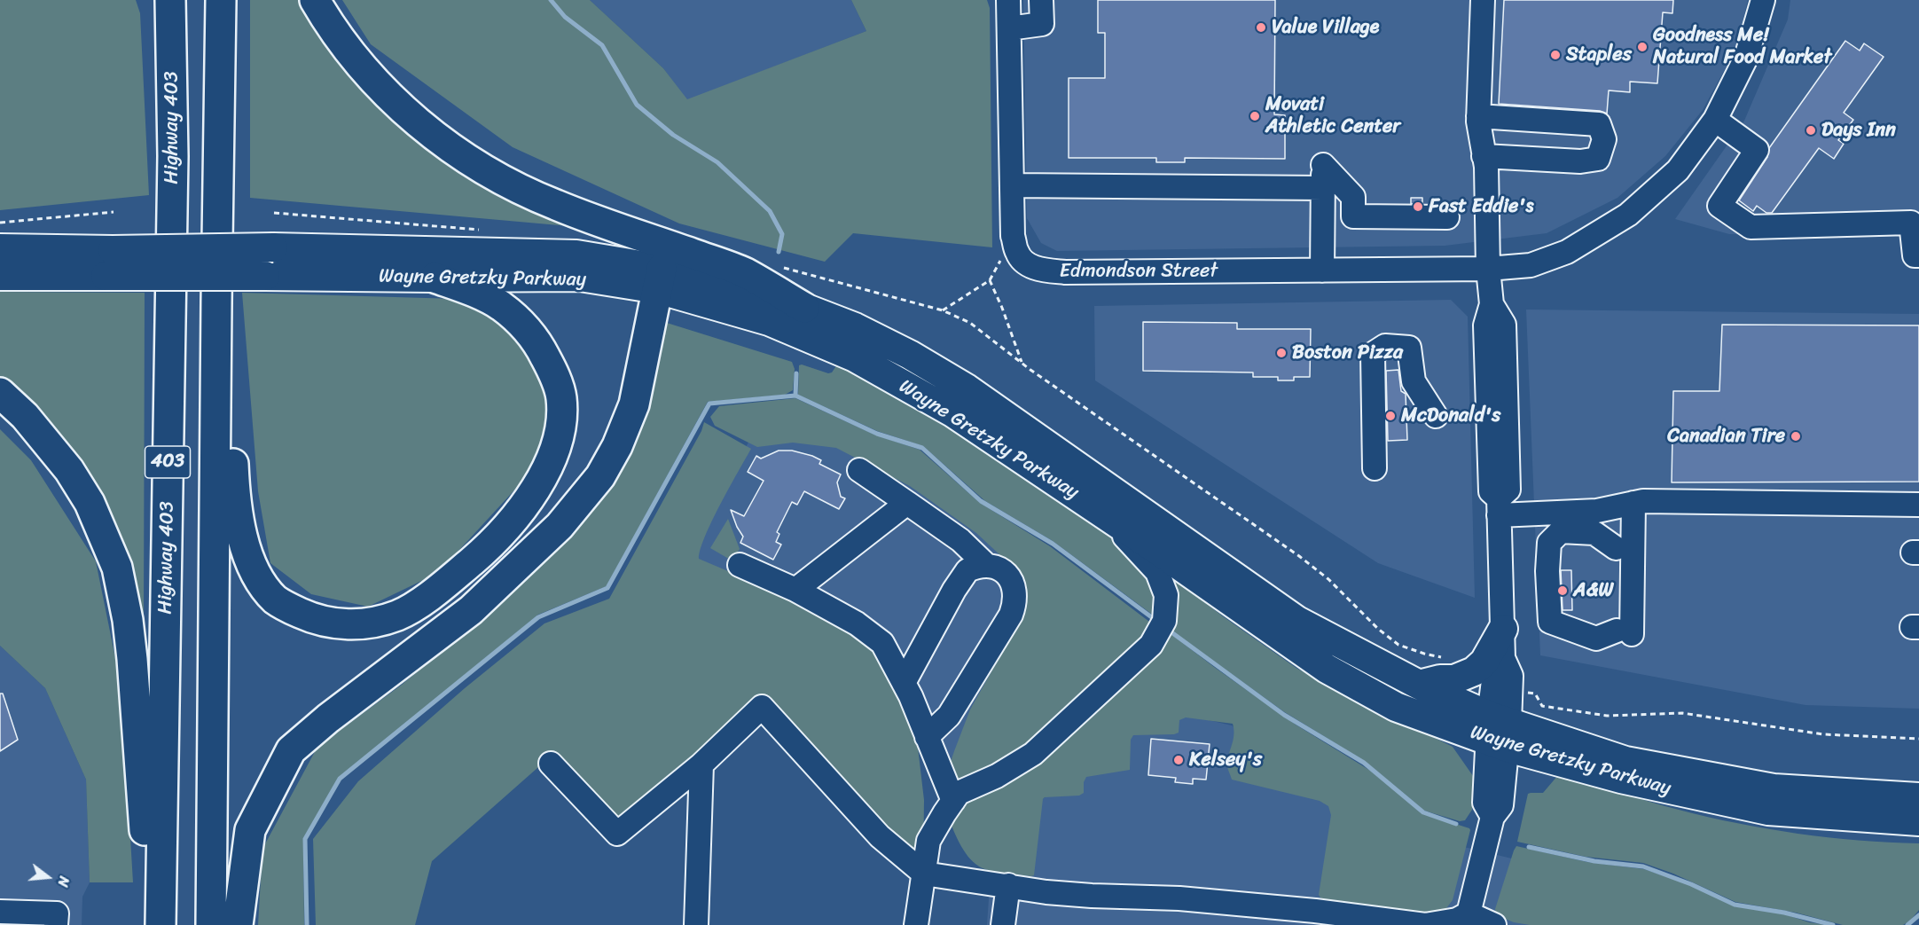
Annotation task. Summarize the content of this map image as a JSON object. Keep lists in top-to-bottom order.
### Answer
{
  "streets": {
    "highway": ["Highway 403", "403"],
    "main road": ["Wayne Gretzky Parkway"],
    "street": ["Edmondson Street"]
  },
  "places": [
    "Value Village",
    "Goodness Me! Natural Food Market",
    "Staples",
    "Movati Athletic Center",
    "Days Inn",
    "Fast Eddie's",
    "Boston Pizza",
    "McDonald's",
    "Canadian Tire",
    "A&W",
    "Kelsey's"
  ],
  "north": "right"
}
